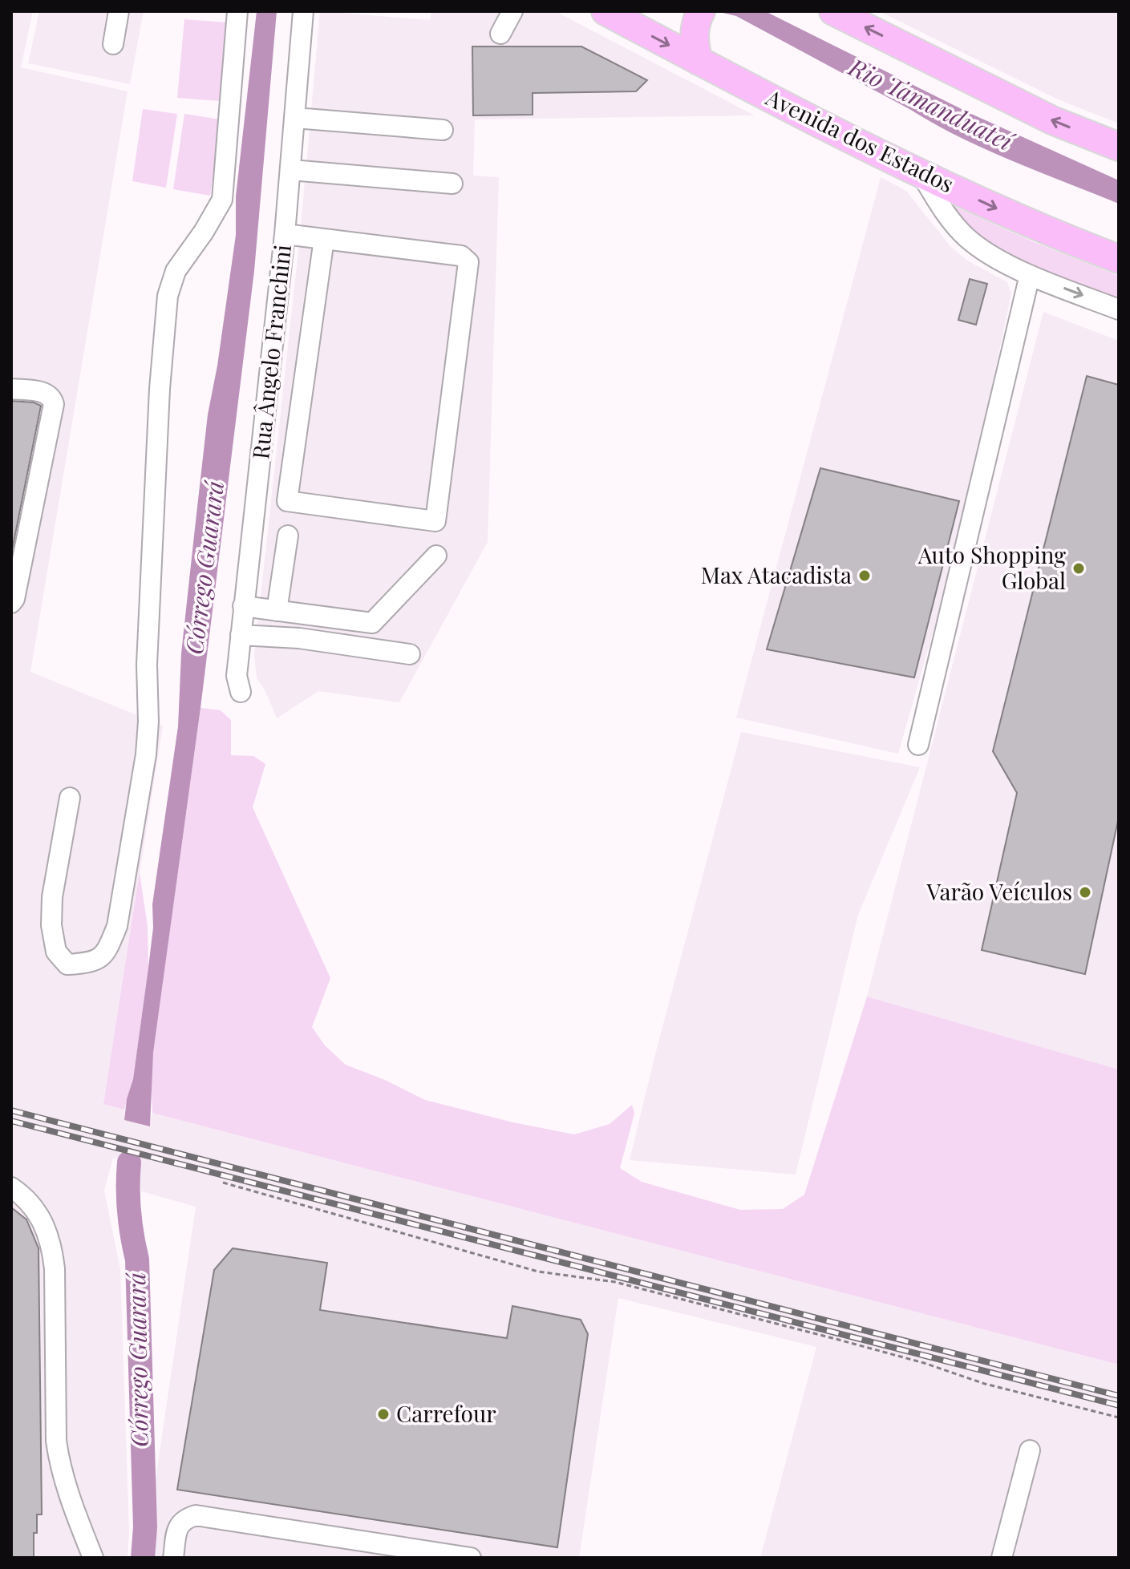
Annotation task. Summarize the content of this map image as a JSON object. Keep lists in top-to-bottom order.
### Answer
{
  "streets": {
    "highway": ["Avenida dos Estados"],
    "street": ["Rua Ângelo Franchini"]
  },
  "water": ["Rio Tamanduateí", "Córrego Guarará"],
  "places": [
    "Auto Shopping Global",
    "Max Atacadista",
    "Varão Veículos",
    "Carrefour"
  ]
}
